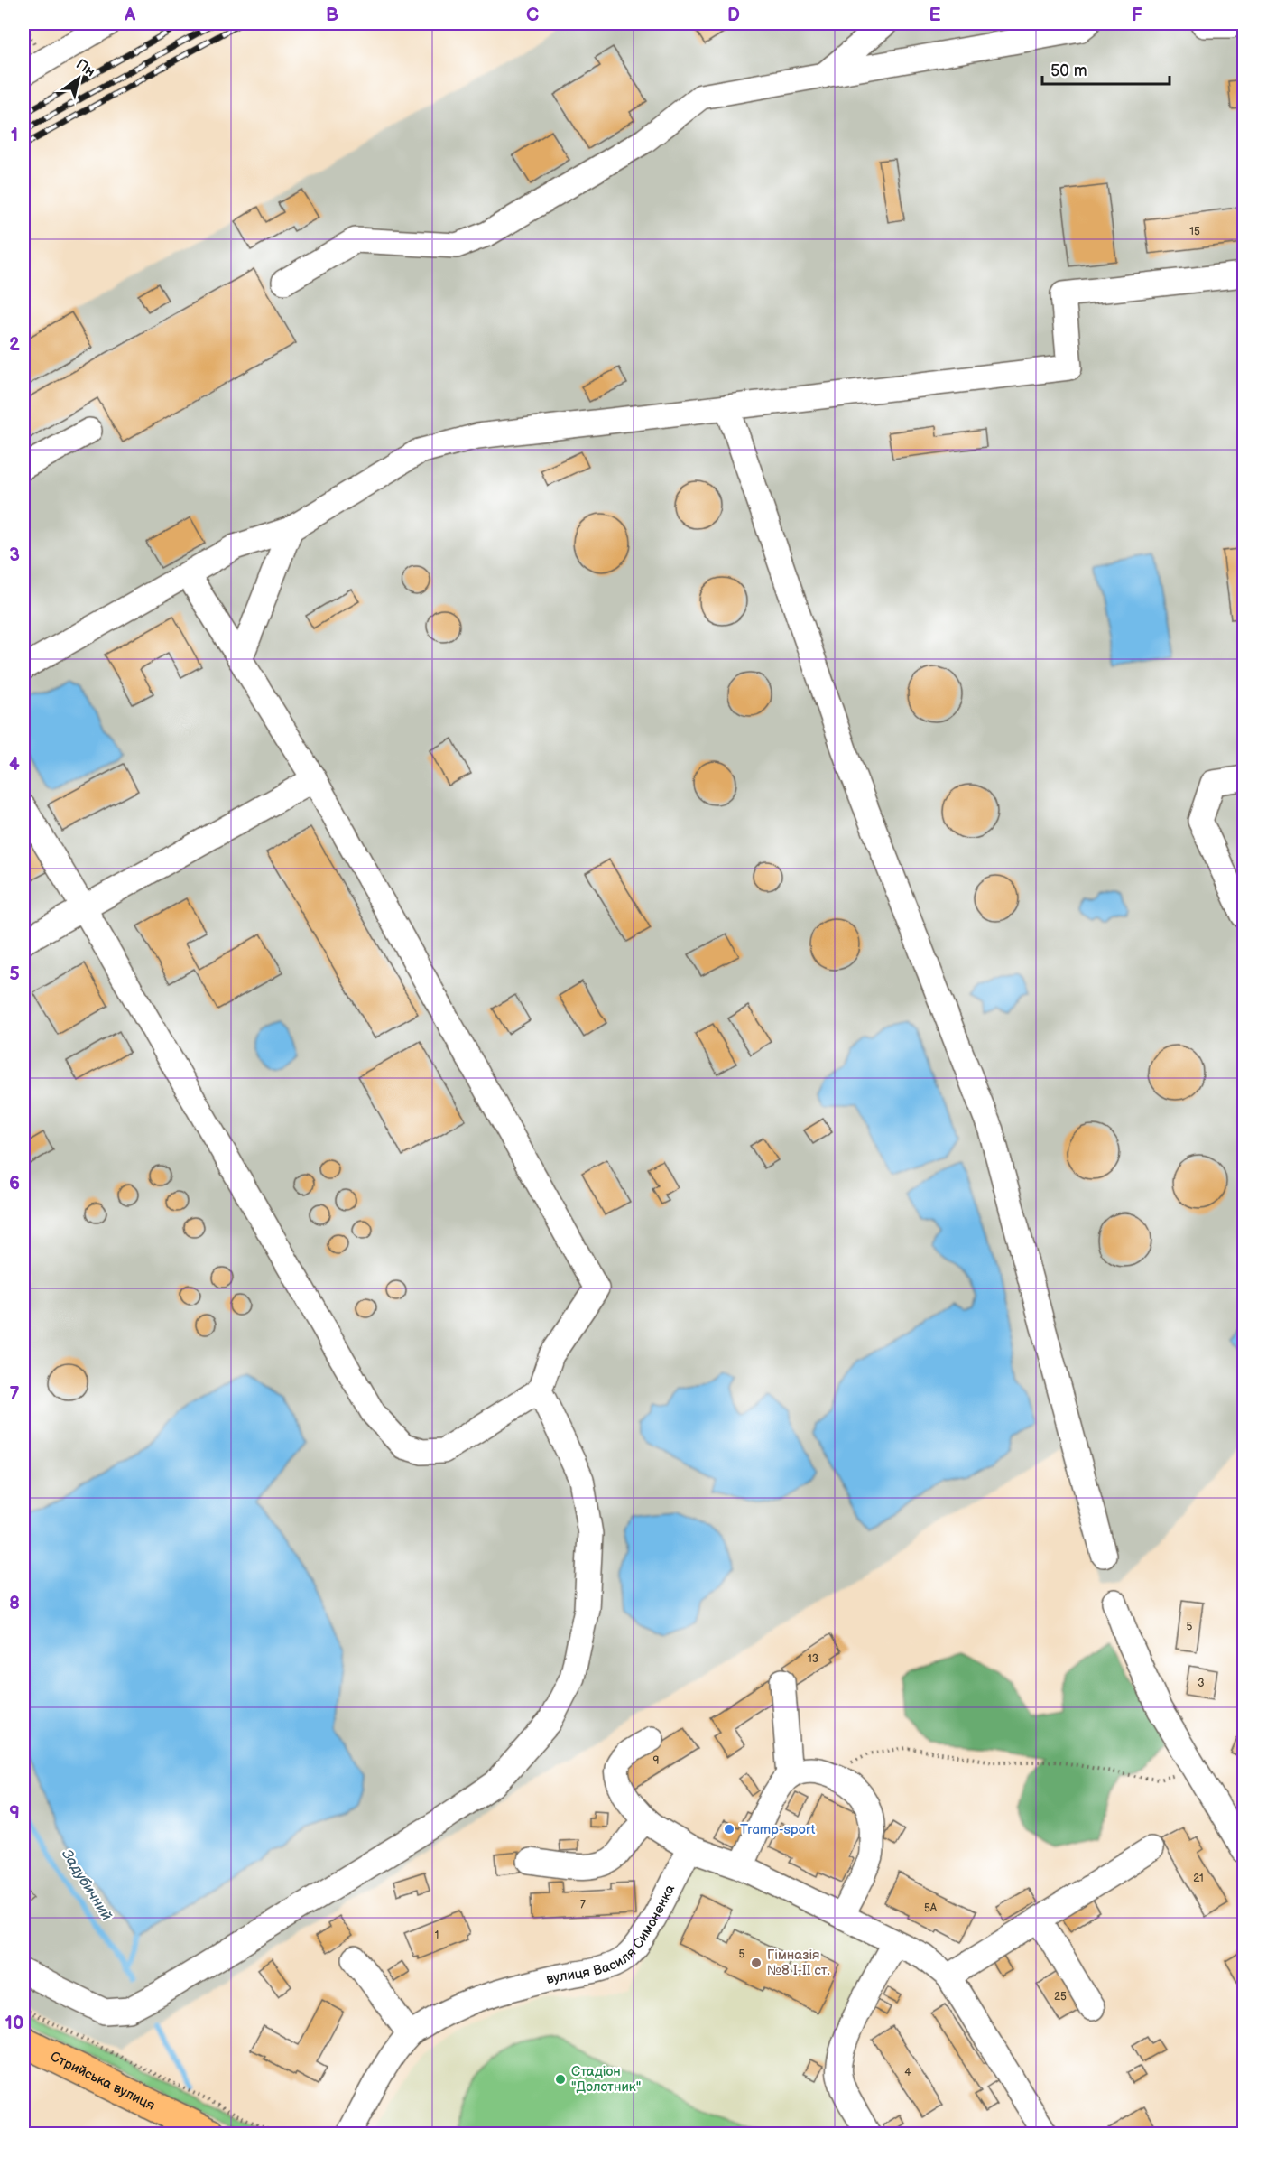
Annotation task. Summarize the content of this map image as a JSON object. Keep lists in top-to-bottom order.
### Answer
{
  "streets": {
    "main road": ["Стрийська вулиця"],
    "street": ["вулиця Василя Симоненка"]
  },
  "water": ["Задубичний"],
  "places": ["Tramp-sport", "Гімназія №8 I-II ст.", "Стадіон \"Долотник\""],
  "house_numbers": [
    "15",
    "5",
    "13",
    "3",
    "9",
    "21",
    "7",
    "5А",
    "1",
    "5",
    "25",
    "4"
  ],
  "scale_bar": "50 m",
  "north": "top right",
  "grid": {
    "columns": [
      "A",
      "B",
      "C",
      "D",
      "E",
      "F"
    ],
    "rows": [
      "1",
      "2",
      "3",
      "4",
      "5",
      "6",
      "7",
      "8",
      "9",
      "10"
    ]
  }
}
